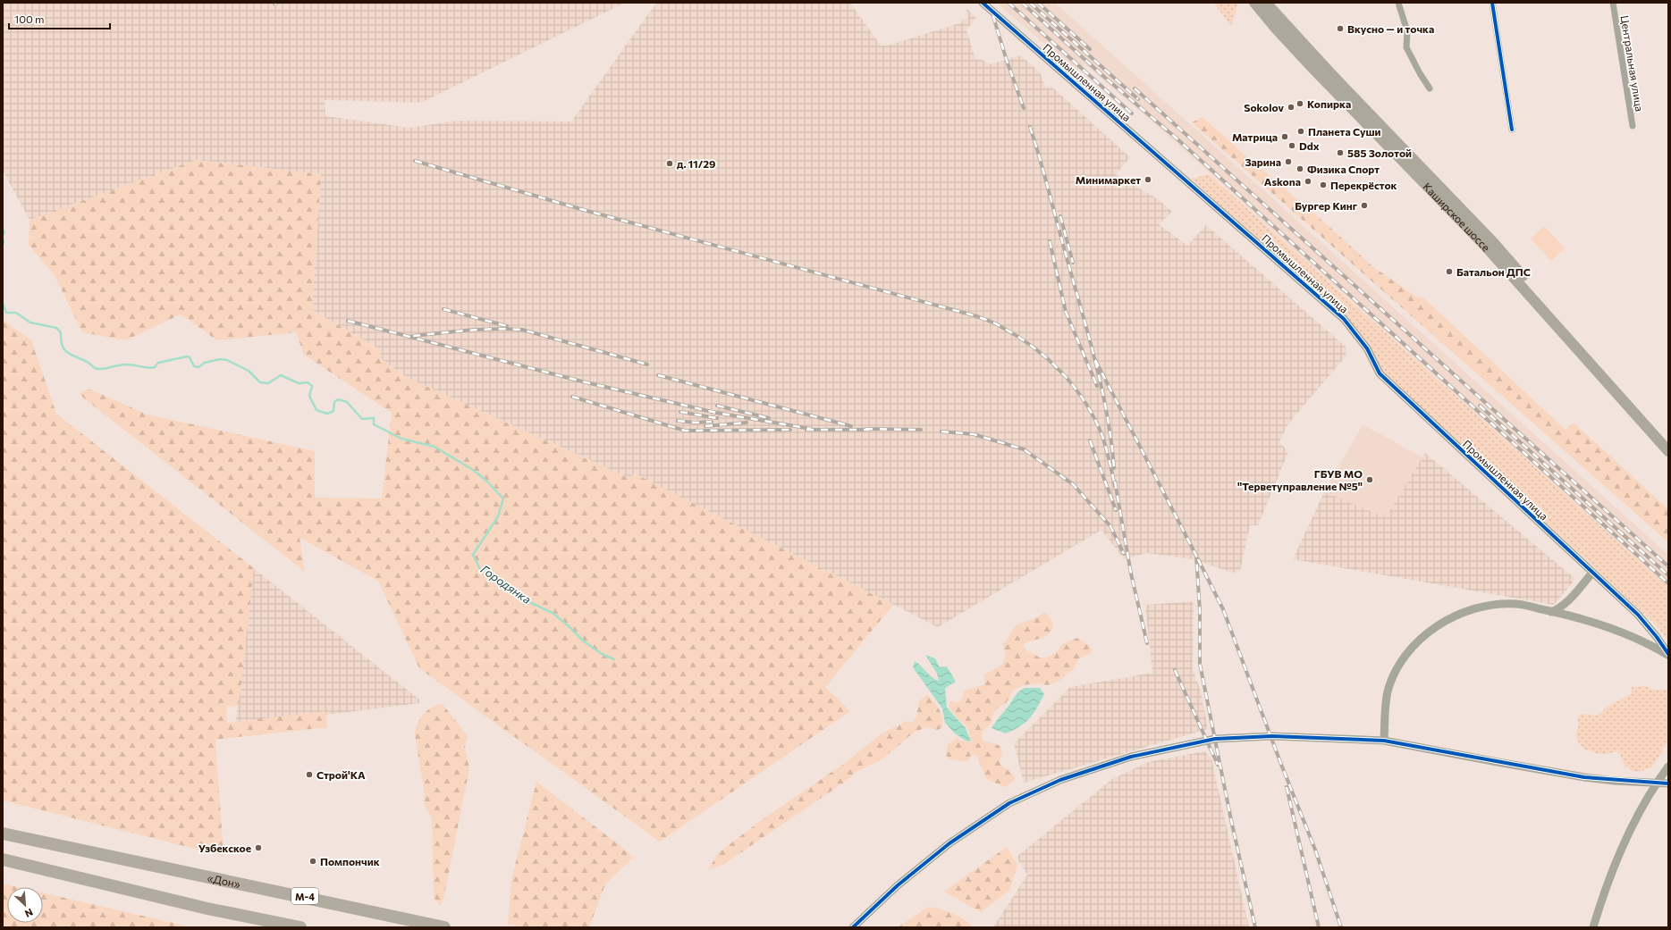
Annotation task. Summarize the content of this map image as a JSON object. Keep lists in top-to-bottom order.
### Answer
{
  "streets": {
    "highway": ["«Дон»", "М-4"],
    "main road": ["Каширское шоссе"],
    "street": ["Центральная улица", "Промышленная улица"]
  },
  "water": ["Городянка"],
  "places": [
    "Вкусно — и точка",
    "Копирка",
    "Sokolov",
    "Планета Суши",
    "Матрица",
    "Ddx",
    "585 Золотой",
    "Зарина",
    "д. 11/29",
    "Физика Спорт",
    "Минимаркет",
    "Askona",
    "Перекрёсток",
    "Бургер Кинг",
    "Батальон ДПС",
    "ГБУВ МО \"Терветуправление №5\"",
    "Строй'КА",
    "Узбекское",
    "Помпончик"
  ],
  "scale_bar": "100 m",
  "north": "bottom right"
}
